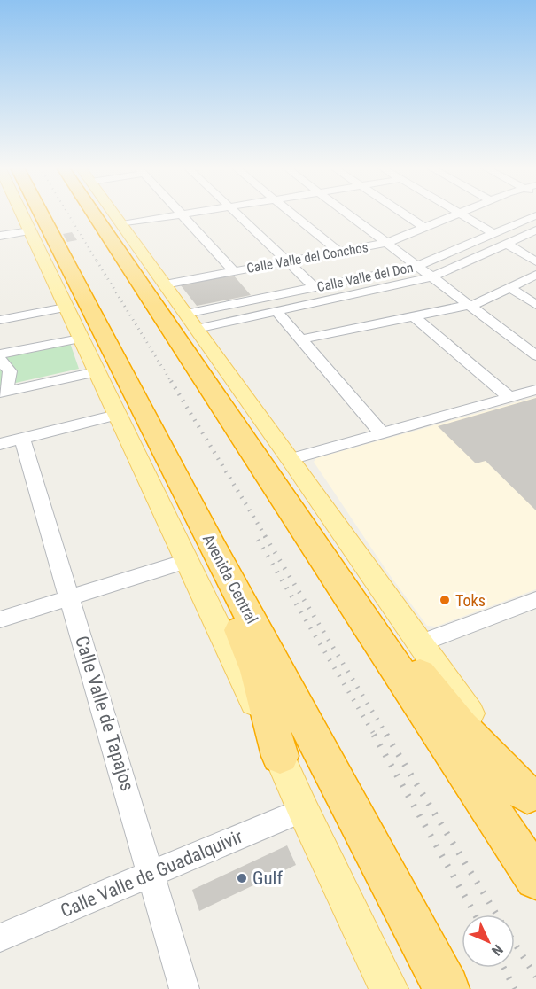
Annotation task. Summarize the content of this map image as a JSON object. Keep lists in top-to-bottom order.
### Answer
{
  "streets": {
    "highway": ["Avenida Central"],
    "street": [
      "Calle Valle del Conchos",
      "Calle Valle del Don",
      "Calle Valle de Tapajos",
      "Calle Valle de Guadalquivir"
    ]
  },
  "crossings": [
    ["Avenida Central", "Calle Valle de Guadalquivir"],
    ["Calle Valle de Tapajos", "Calle Valle de Guadalquivir"]
  ],
  "places": ["Toks", "Gulf"],
  "north": "bottom right"
}
